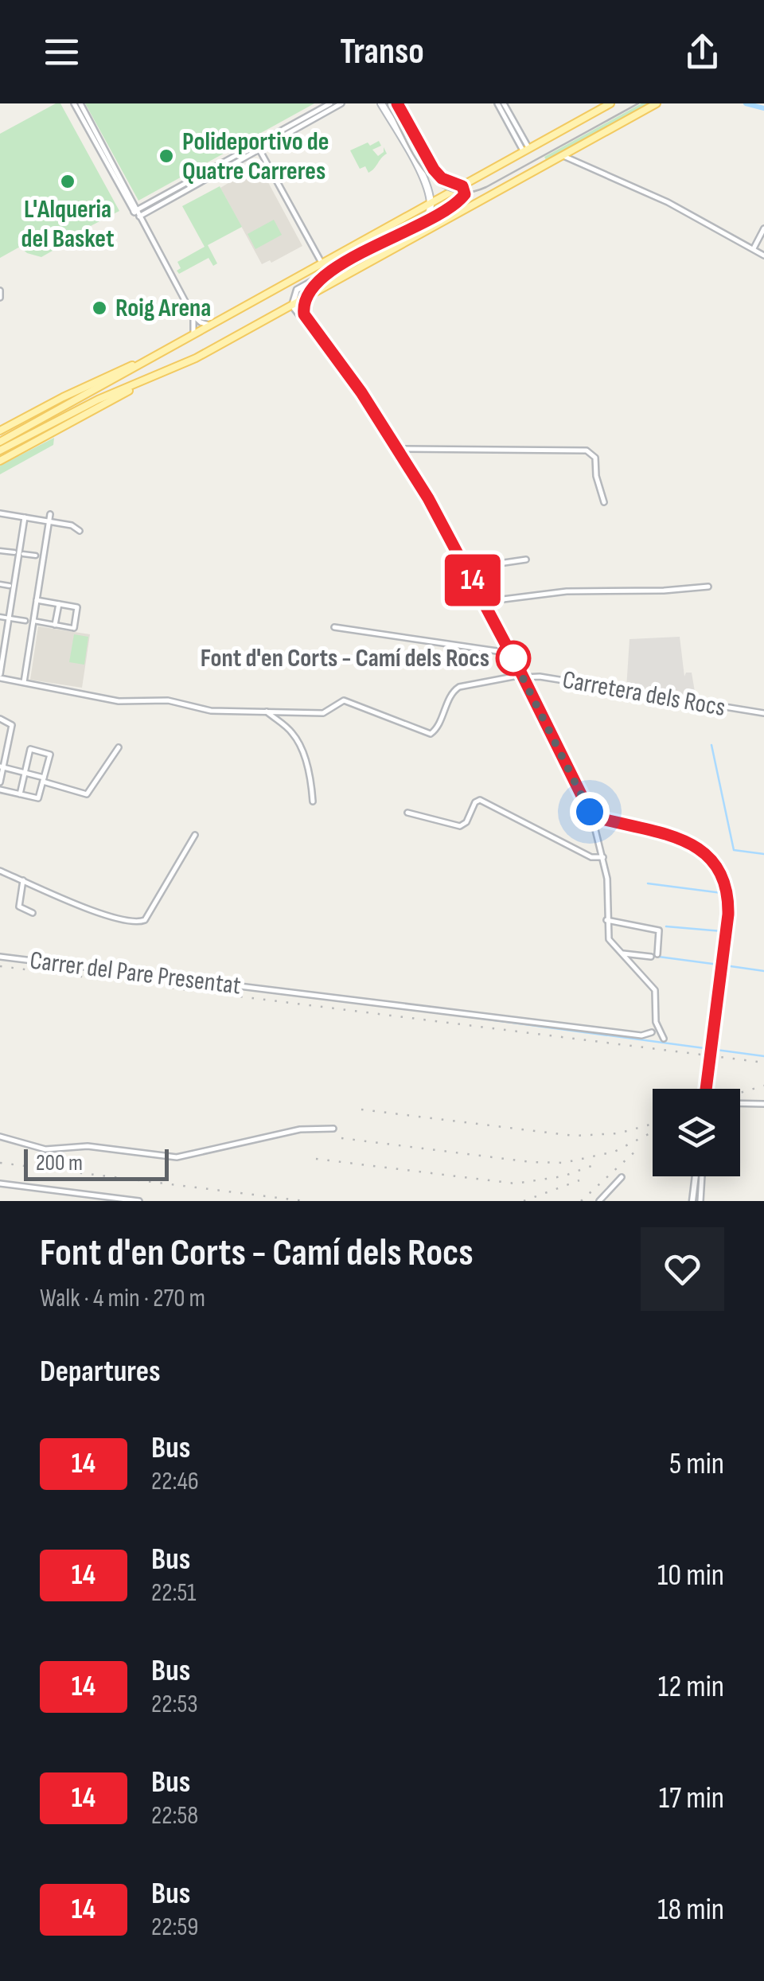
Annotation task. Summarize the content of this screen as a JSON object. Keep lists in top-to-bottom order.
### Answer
{
  "streets": {
    "street": ["Carretera dels Rocs", "Carrer del Pare Presentat"]
  },
  "places": [
    "Polideportivo de Quatre Carreres",
    "L'Alqueria del Basket",
    "Roig Arena",
    "Font d'en Corts - Camí dels Rocs"
  ],
  "lines": ["bus line 14"],
  "scale_bar": "200 m",
  "page": {
    "header": "Transo",
    "on_map": "14",
    "scale": "200 m",
    "heading": [
      ["Font d'en Corts - Camí dels Rocs", "Walk · 4 min · 270 m"],
      "Departures"
    ],
    "list": [
      {
        "mark": "14",
        "name": "Bus",
        "note": "22:46",
        "value": "5 min"
      },
      {
        "mark": "14",
        "name": "Bus",
        "note": "22:51",
        "value": "10 min"
      },
      {
        "mark": "14",
        "name": "Bus",
        "note": "22:53",
        "value": "12 min"
      },
      {
        "mark": "14",
        "name": "Bus",
        "note": "22:58",
        "value": "17 min"
      },
      {
        "mark": "14",
        "name": "Bus",
        "note": "22:59",
        "value": "18 min"
      }
    ]
  }
}
